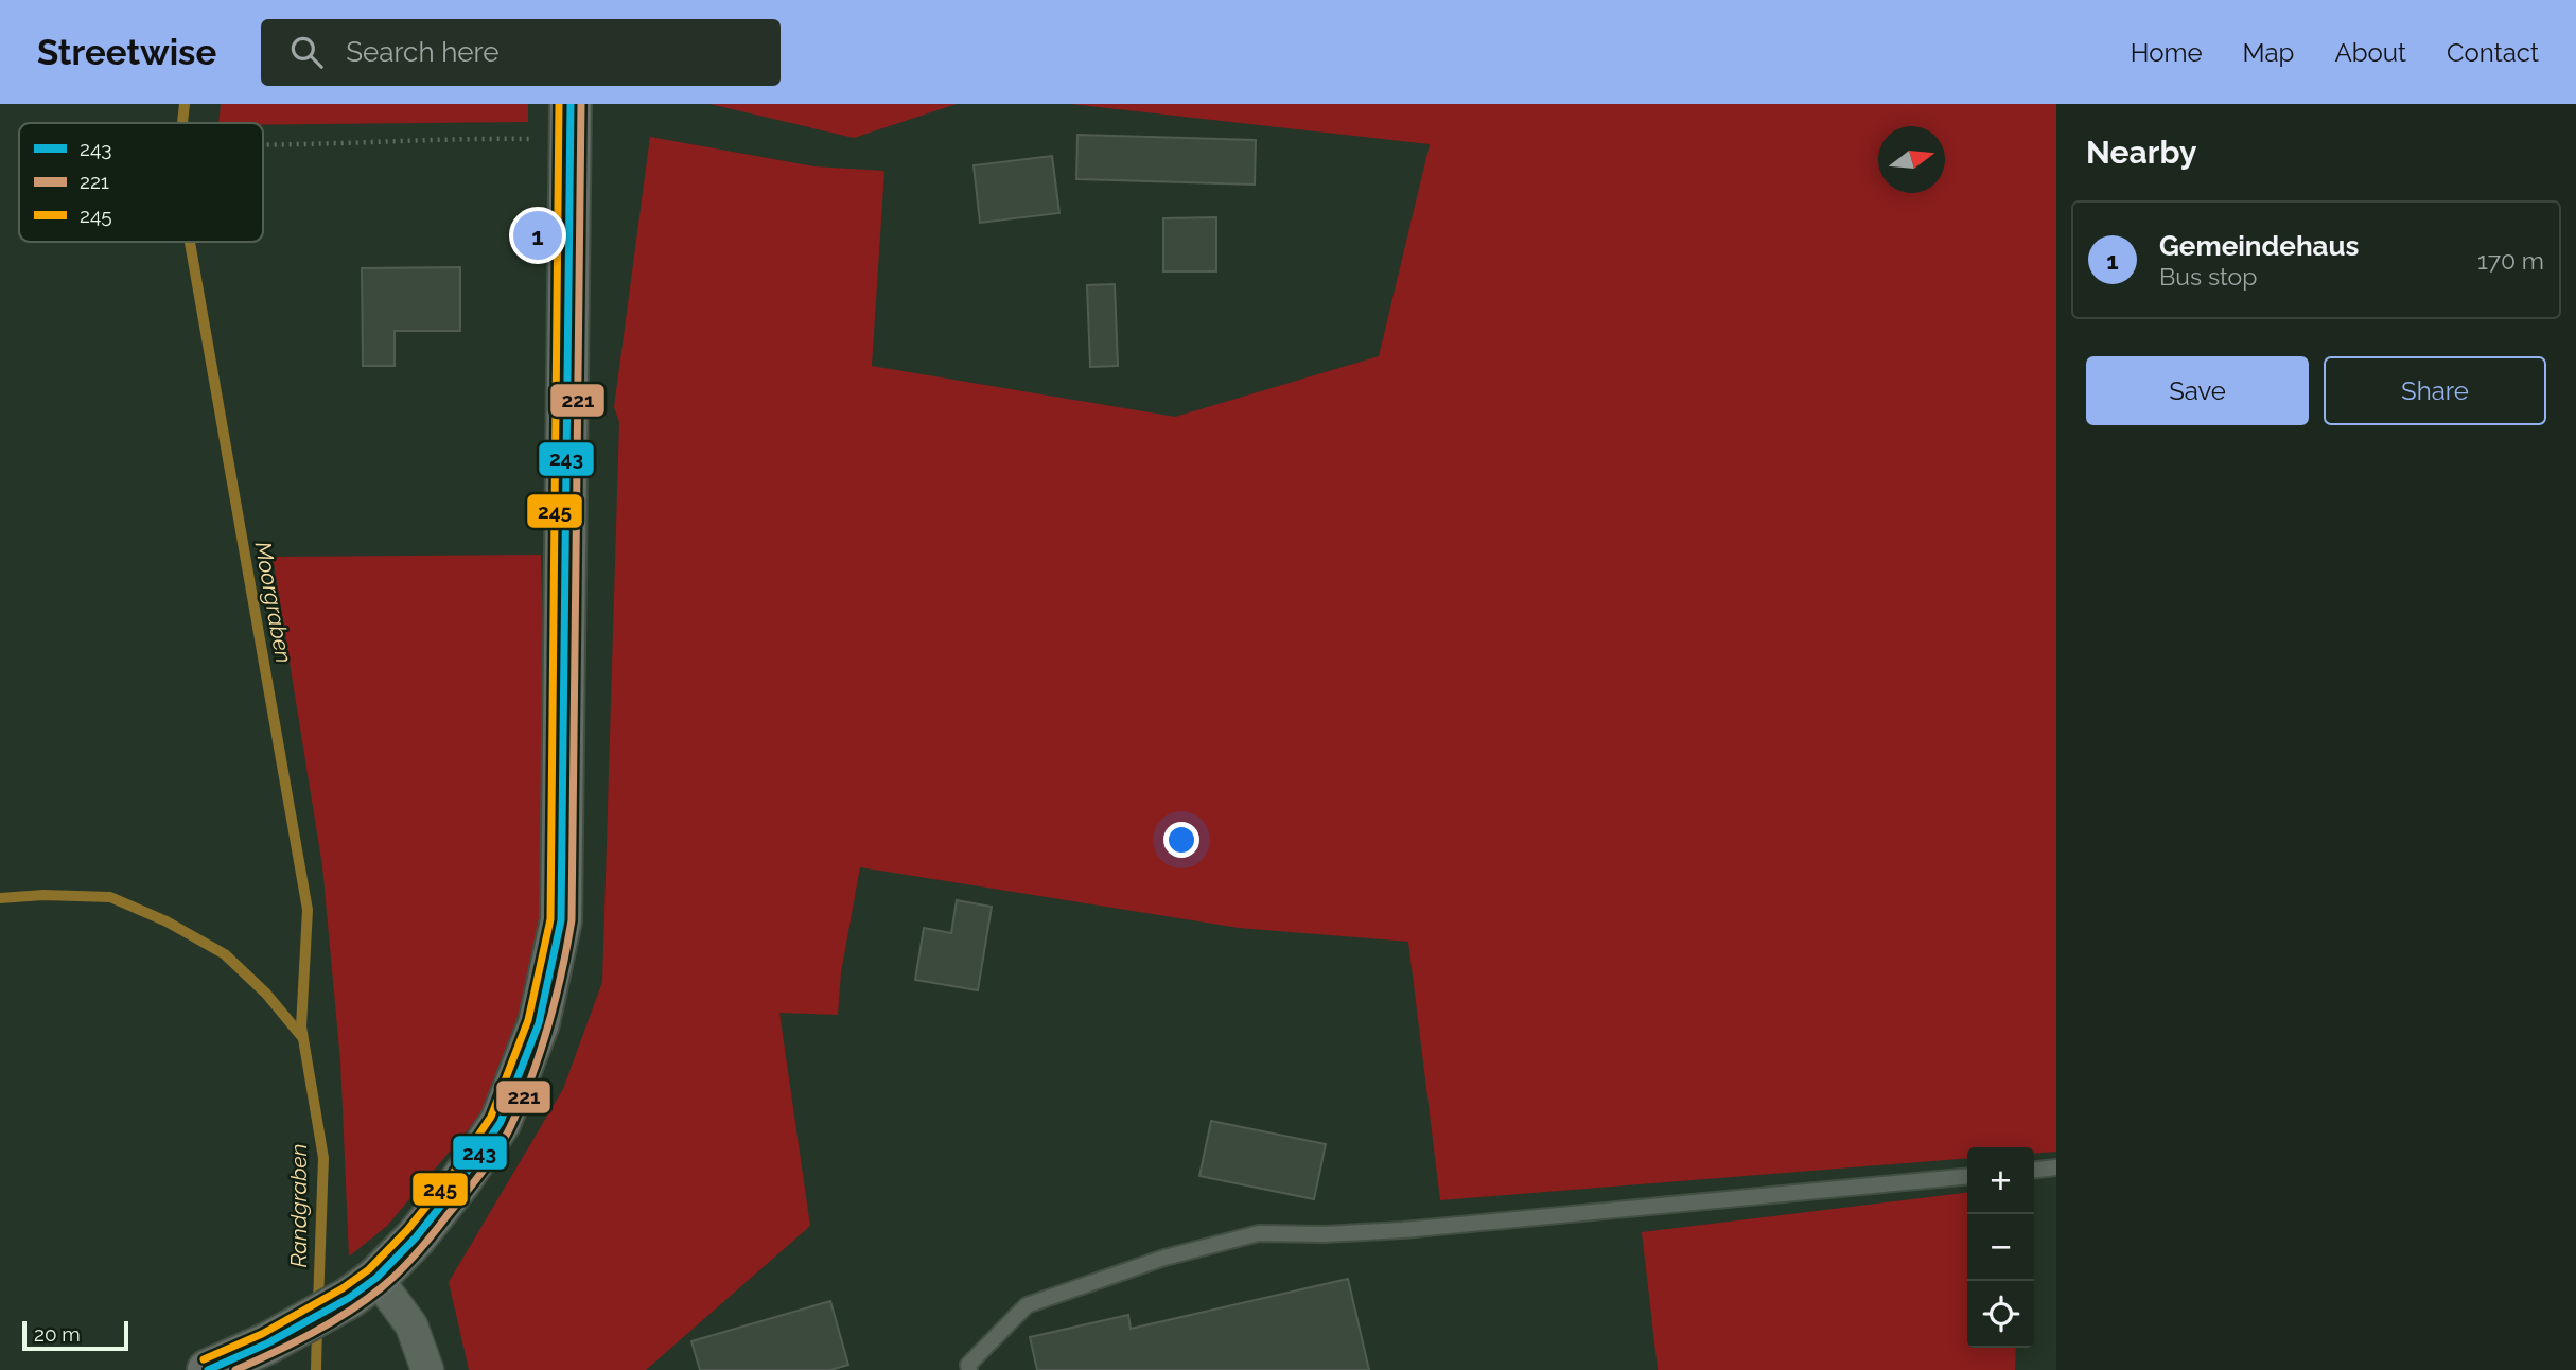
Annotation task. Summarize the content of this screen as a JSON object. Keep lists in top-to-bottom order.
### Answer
{
  "water": ["Moorgraben", "Randgraben"],
  "lines": ["transit line 243", "transit line 221", "transit line 245"],
  "legend": ["243", "221", "245"],
  "scale_bar": "20 m",
  "north": "right",
  "page": {
    "header": "Streetwise",
    "search": "Search here",
    "nav": [
      "Home",
      "Map",
      "About",
      "Contact"
    ],
    "heading": "Nearby",
    "list": [
      {
        "mark": "1",
        "name": "Gemeindehaus",
        "note": "Bus stop",
        "value": "170 m"
      }
    ],
    "pins": "1",
    "buttons": ["Save", "Share"],
    "map_buttons": ["+", "−"],
    "scale": "20 m"
  }
}
